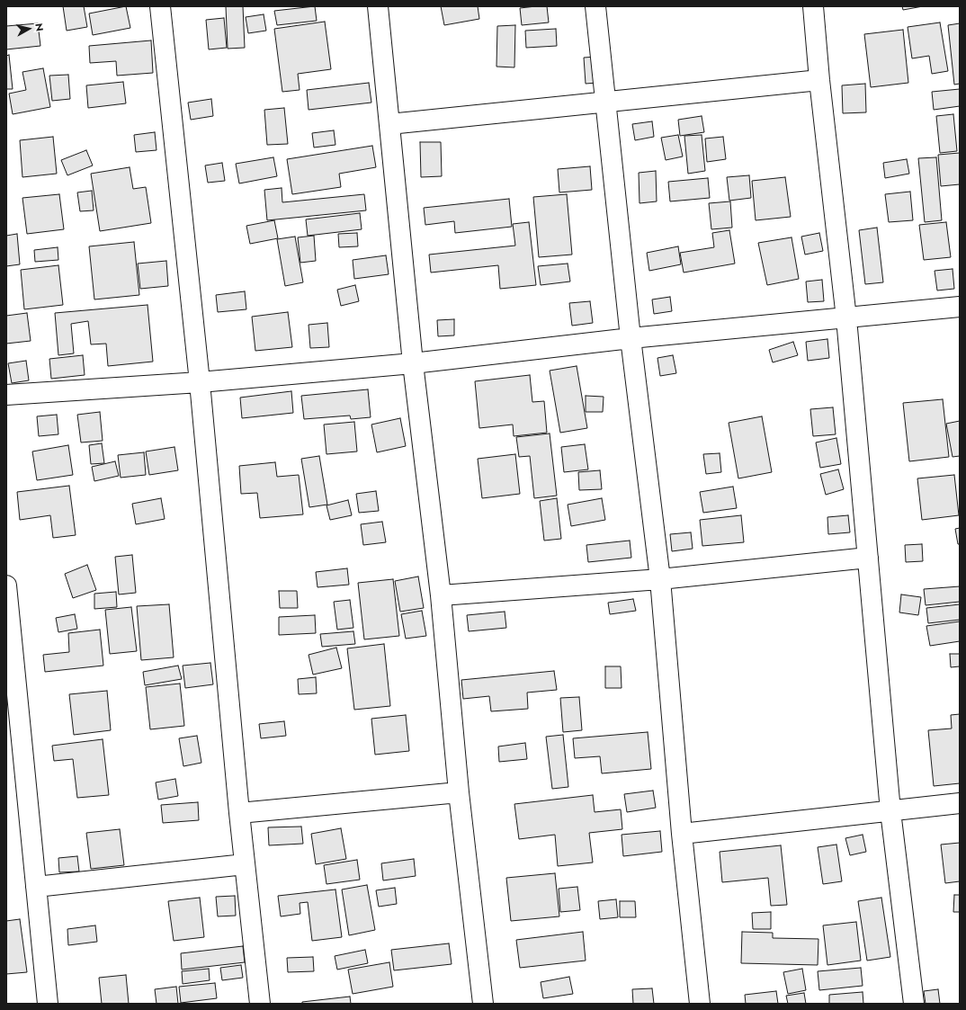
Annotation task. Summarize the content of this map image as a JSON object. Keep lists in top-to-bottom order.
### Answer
{
  "north": "right"
}
